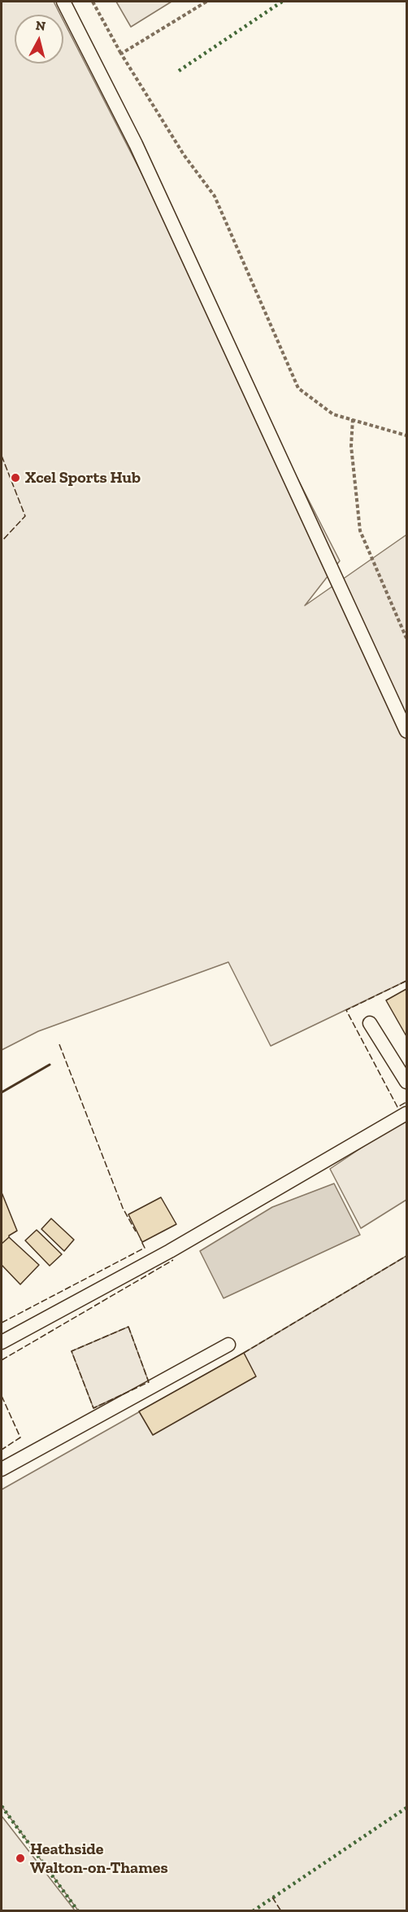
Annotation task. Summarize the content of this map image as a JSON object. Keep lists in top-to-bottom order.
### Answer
{
  "places": ["Xcel Sports Hub", "Heathside Walton-on-Thames"],
  "north": "top"
}
